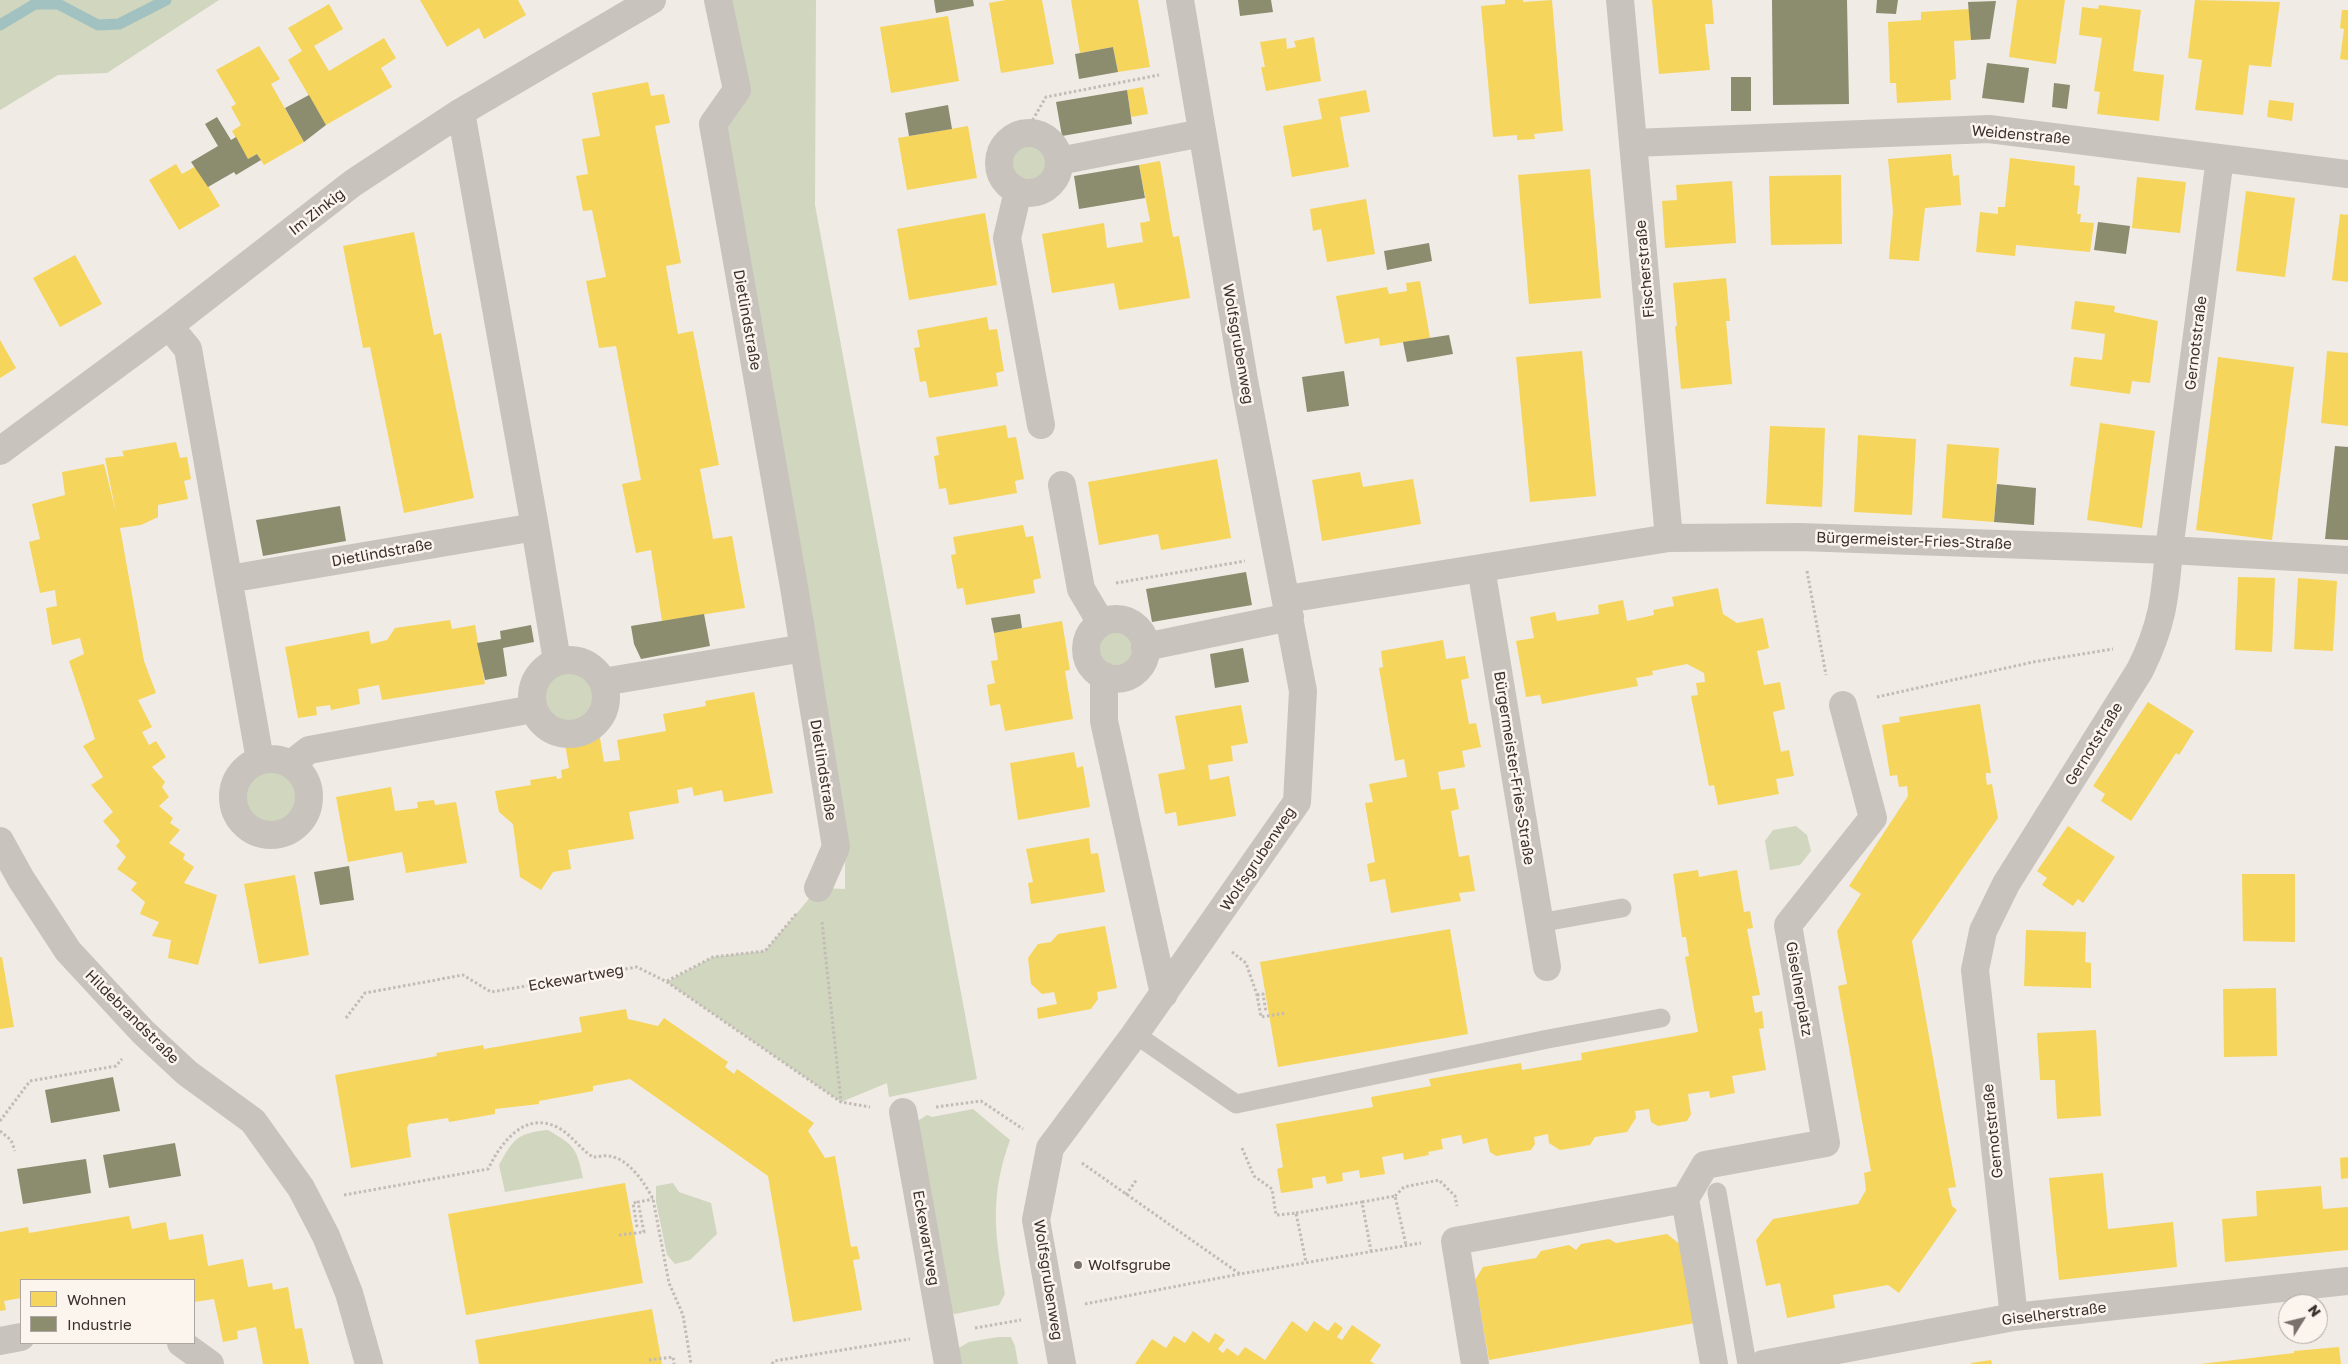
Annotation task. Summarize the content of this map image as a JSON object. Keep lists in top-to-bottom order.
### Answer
{
  "streets": {
    "street": [
      "Weidenstraße",
      "Im Zinkig",
      "Fischerstraße",
      "Dietlindstraße",
      "Gernotstraße",
      "Wolfsgrubenweg",
      "Bürgermeister-Fries-Straße",
      "Eckewartweg",
      "Giselherplatz",
      "Hildebrandstraße",
      "Giselherstraße"
    ]
  },
  "crossings": [
    ["Weidenstraße", "Fischerstraße"],
    ["Weidenstraße", "Gernotstraße"],
    ["Fischerstraße", "Bürgermeister-Fries-Straße"],
    ["Gernotstraße", "Bürgermeister-Fries-Straße"],
    ["Gernotstraße", "Giselherstraße"],
    ["Wolfsgrubenweg", "Bürgermeister-Fries-Straße"],
    ["Wolfsgrubenweg", "Eckewartweg"]
  ],
  "places": ["Wolfsgrube"],
  "legend": ["Wohnen", "Industrie"],
  "north": "top right"
}
